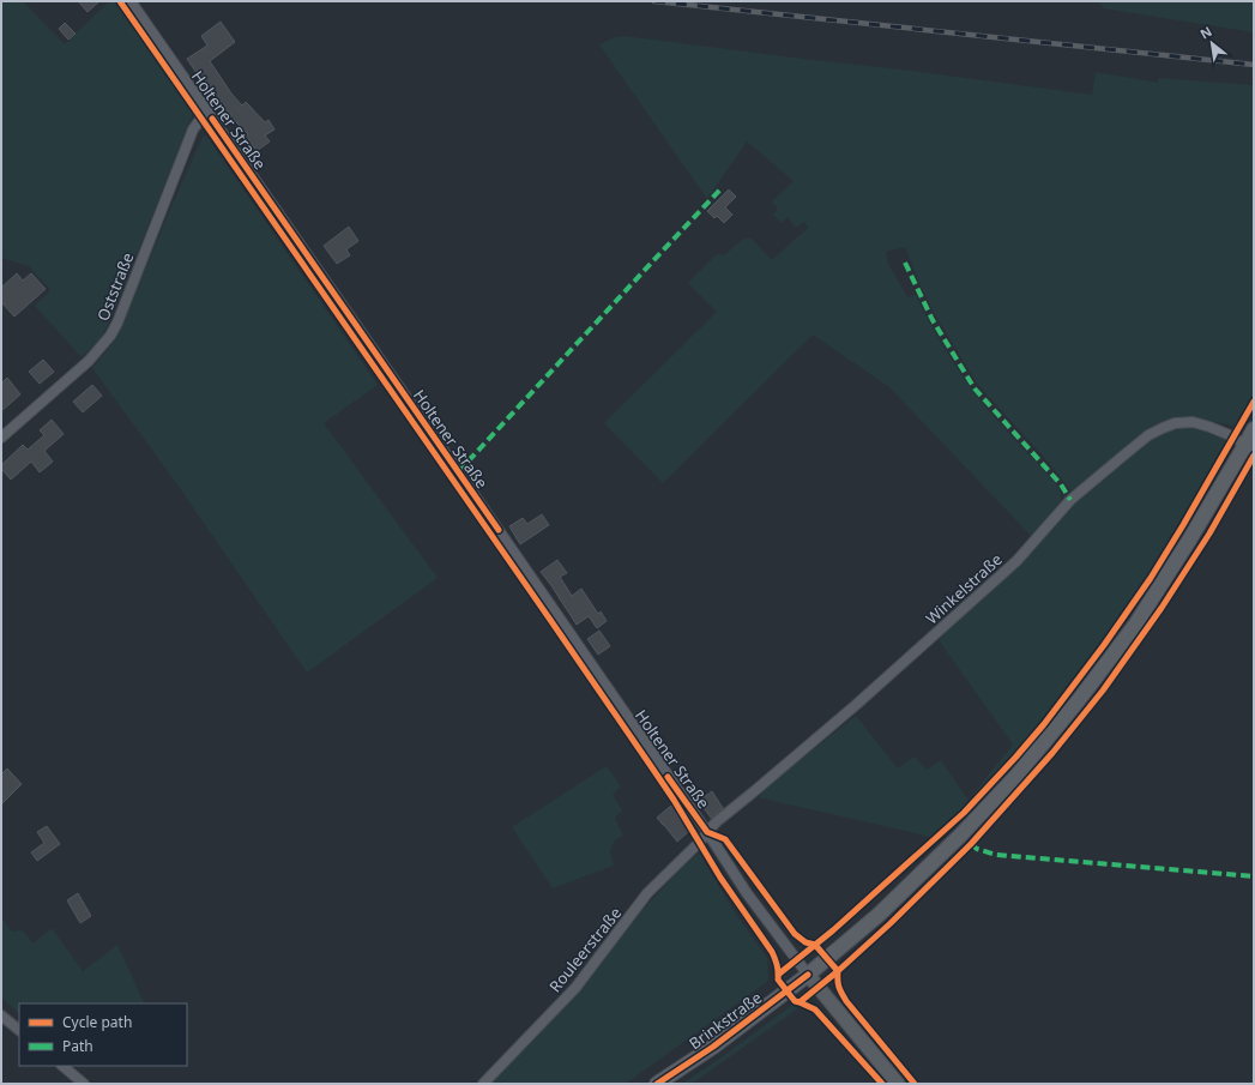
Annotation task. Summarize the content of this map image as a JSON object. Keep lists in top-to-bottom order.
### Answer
{
  "streets": {
    "main road": ["Holtener Straße", "Brinkstraße"],
    "street": ["Oststraße", "Winkelstraße", "Rouleerstraße"]
  },
  "crossings": [
    ["Holtener Straße", "Oststraße"],
    ["Holtener Straße", "Winkelstraße"],
    ["Holtener Straße", "Rouleerstraße"],
    ["Holtener Straße", "Brinkstraße"],
    ["Winkelstraße", "Rouleerstraße"],
    ["Winkelstraße", "Brinkstraße"]
  ],
  "legend": ["Cycle path", "Path"],
  "north": "top left"
}
